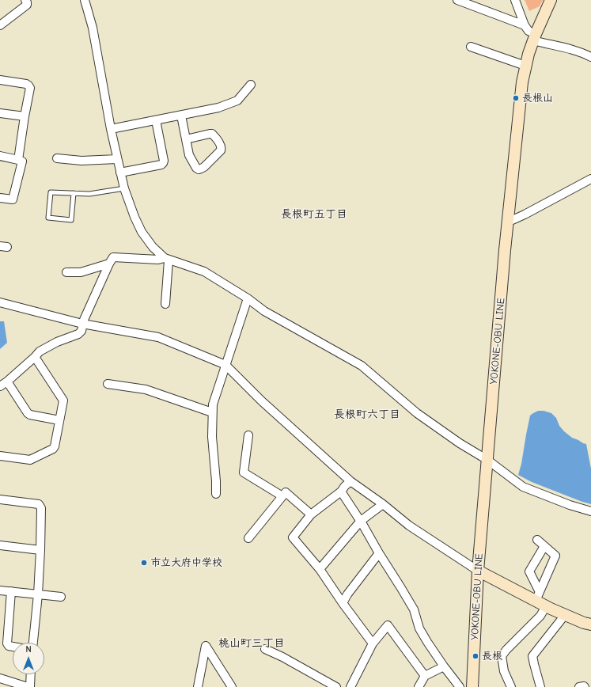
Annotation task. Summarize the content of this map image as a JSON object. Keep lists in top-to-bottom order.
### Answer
{
  "streets": {
    "main road": ["YOKONE-OBU LINE"]
  },
  "districts": ["長根町五丁目", "長根町六丁目", "桃山町三丁目"],
  "places": ["長根山", "市立大府中学校", "長根"],
  "north": "top"
}
